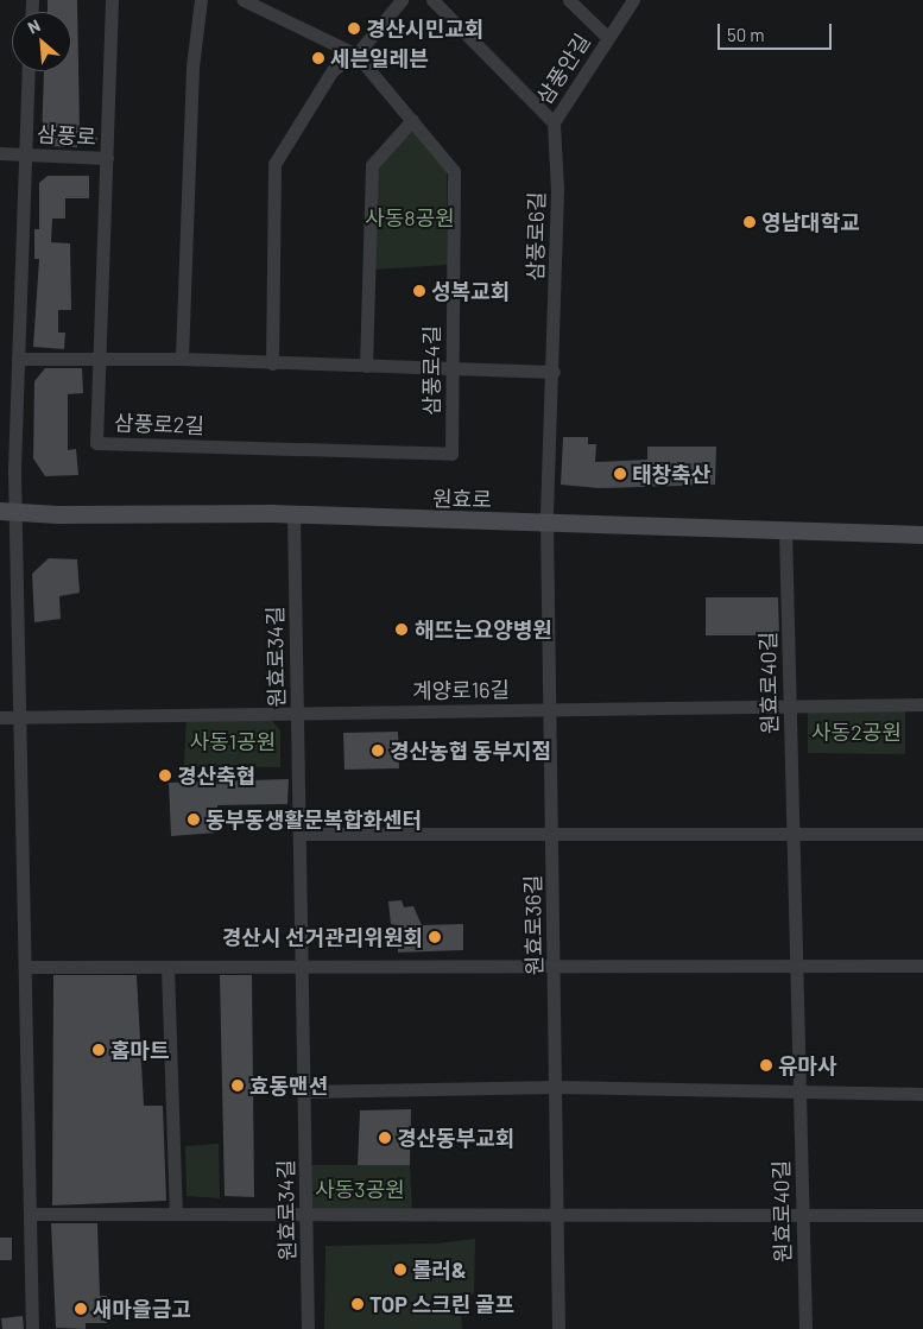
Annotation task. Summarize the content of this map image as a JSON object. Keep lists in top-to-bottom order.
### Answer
{
  "streets": {
    "main road": ["원효로"],
    "street": [
      "삼풍안길",
      "삼풍로",
      "삼풍로6길",
      "삼풍로4길",
      "삼풍로2길",
      "원효로34길",
      "원효로40길",
      "계양로16길",
      "원효로36길"
    ]
  },
  "crossings": [
    ["삼풍안길", "삼풍로6길"],
    ["삼풍로", "삼풍로2길"],
    ["삼풍로", "원효로"],
    ["삼풍로", "계양로16길"],
    ["삼풍로6길", "원효로"],
    ["삼풍로6길", "원효로36길"],
    ["삼풍로4길", "삼풍로2길"],
    ["원효로", "원효로34길"],
    ["원효로", "원효로40길"],
    ["원효로", "원효로36길"],
    ["원효로34길", "계양로16길"],
    ["원효로40길", "계양로16길"],
    ["계양로16길", "원효로36길"]
  ],
  "parks": [
    "사동8공원",
    "사동2공원",
    "사동1공원",
    "사동3공원"
  ],
  "places": [
    "경산시민교회",
    "세븐일레븐",
    "영남대학교",
    "성복교회",
    "태창축산",
    "해뜨는요양병원",
    "경산농협 동부지점",
    "경산축협",
    "동부동생활문복합화센터",
    "경산시 선거관리위원회",
    "홈마트",
    "유마사",
    "효동맨션",
    "경산동부교회",
    "롤러&",
    "TOP 스크린 골프",
    "새마을금고"
  ],
  "scale_bar": "50 m",
  "north": "top left"
}
